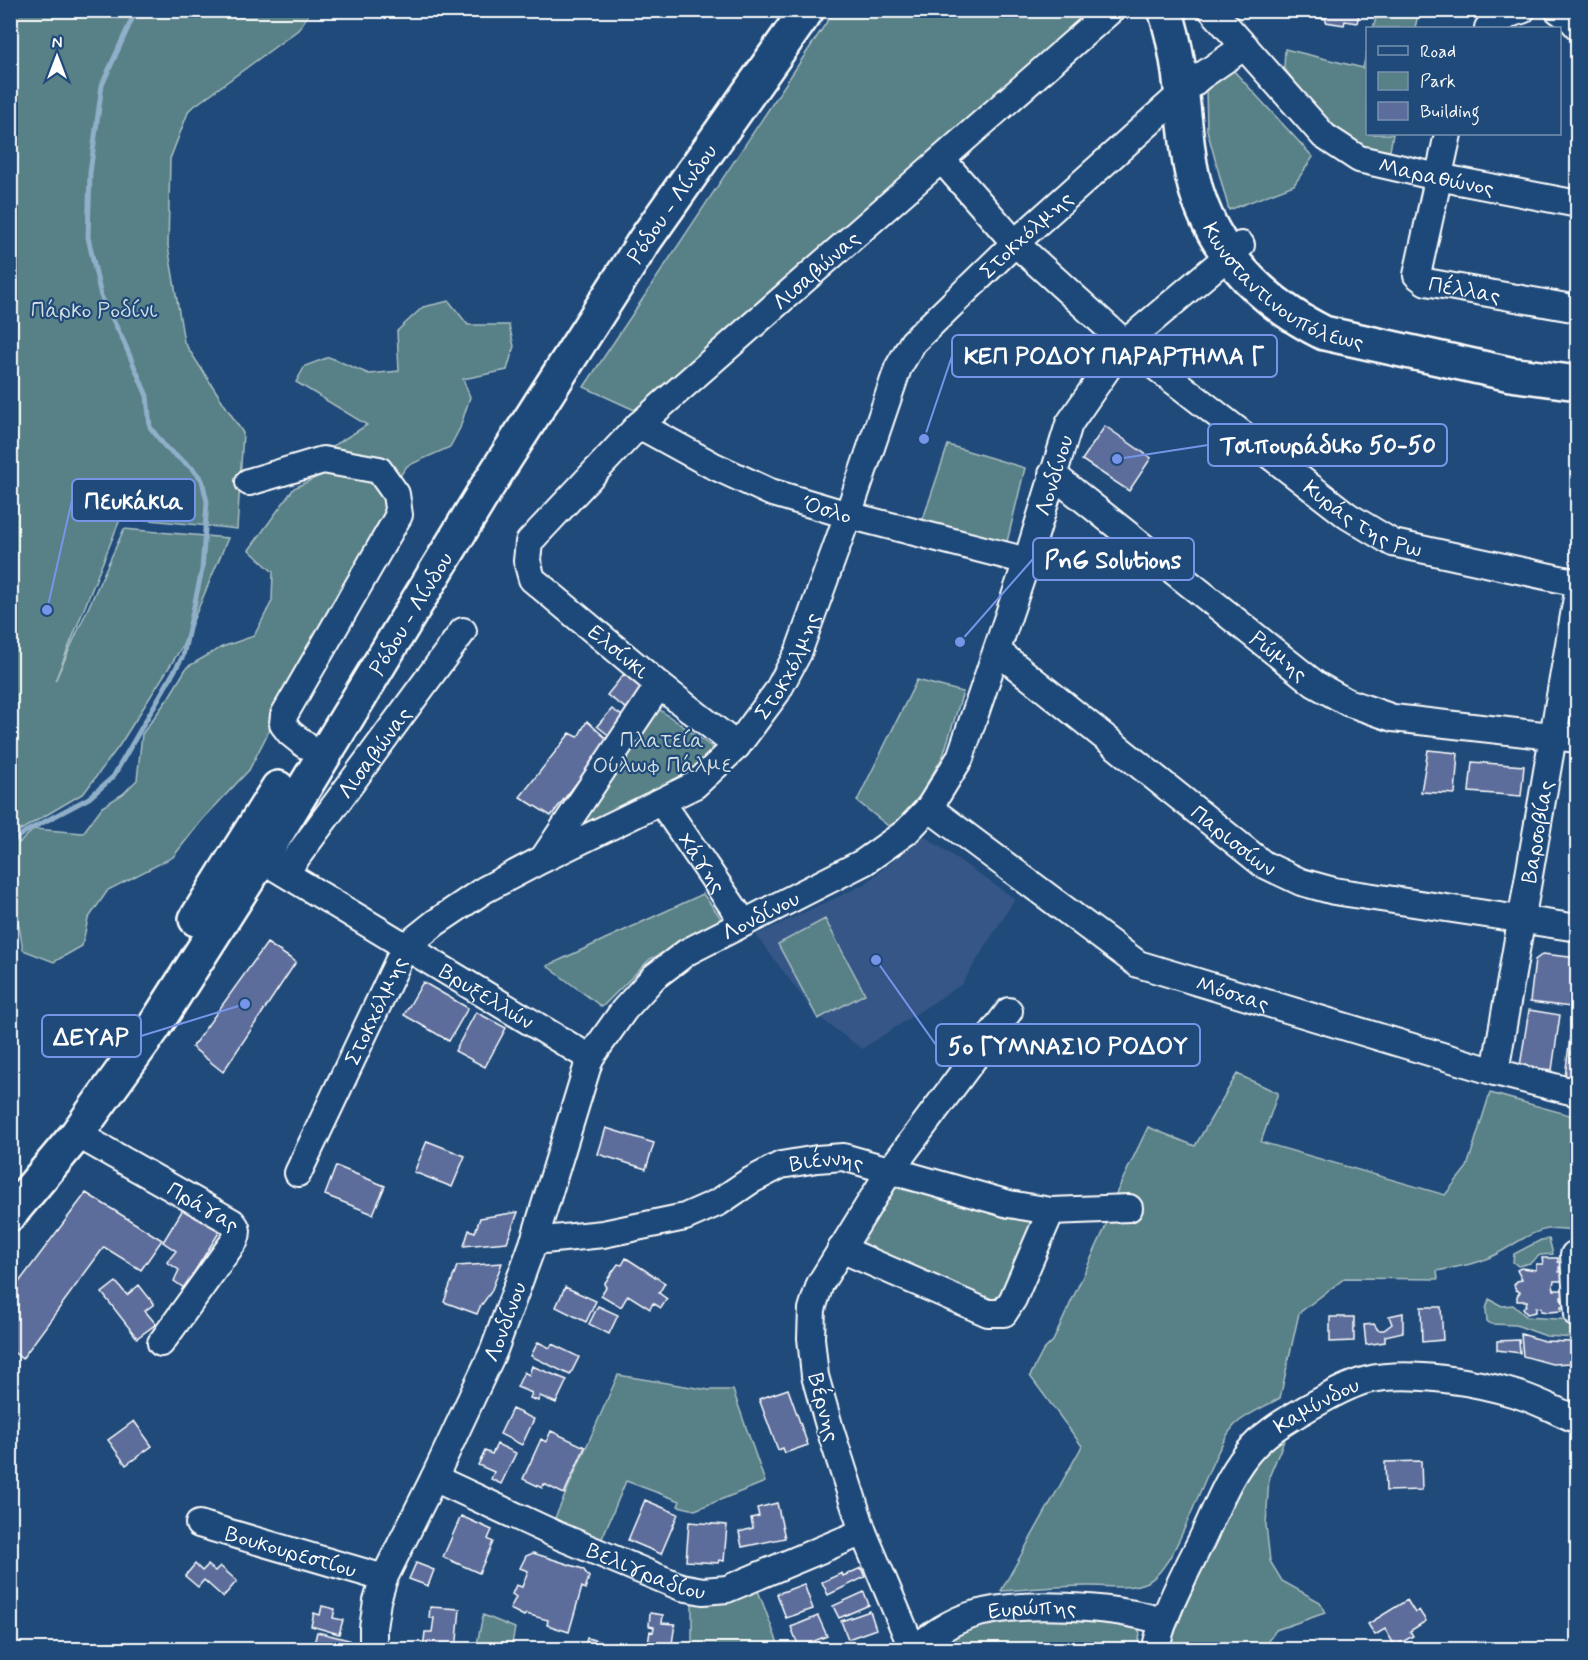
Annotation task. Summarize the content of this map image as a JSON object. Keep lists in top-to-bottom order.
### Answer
{
  "streets": {
    "main road": ["Ρόδου - Λίνδου", "Κωνσταντινουπόλεως"],
    "street": [
      "Μαραθώνος",
      "Στοκχόλμης",
      "Λισαβώνας",
      "Πέλλας",
      "Λονδίνου",
      "Όσλο",
      "Κυράς της Ρω",
      "Ελσίνκι",
      "Ρώμης",
      "Βαρσοβίας",
      "Παρισσίων",
      "Χάγης",
      "Μόσχας",
      "Βρυξελλών",
      "Βιέννης",
      "Πράγας",
      "Βέρνης",
      "Καμύνδου",
      "Βουκουρεστίου",
      "Βελιγραδίου",
      "Ευρώπης"
    ]
  },
  "crossings": [
    ["Μαραθώνος", "Στοκχόλμης"],
    ["Μαραθώνος", "Πέλλας"],
    ["Ρόδου - Λίνδου", "Λισαβώνας"],
    ["Ρόδου - Λίνδου", "Βρυξελλών"],
    ["Ρόδου - Λίνδου", "Πράγας"],
    ["Στοκχόλμης", "Κωνσταντινουπόλεως"],
    ["Στοκχόλμης", "Όσλο"],
    ["Στοκχόλμης", "Κυράς της Ρω"],
    ["Στοκχόλμης", "Ελσίνκι"],
    ["Στοκχόλμης", "Χάγης"],
    ["Στοκχόλμης", "Βρυξελλών"],
    ["Λισαβώνας", "Όσλο"],
    ["Λισαβώνας", "Κυράς της Ρω"],
    ["Λισαβώνας", "Ελσίνκι"],
    ["Λισαβώνας", "Βρυξελλών"],
    ["Κωνσταντινουπόλεως", "Λονδίνου"],
    ["Λονδίνου", "Όσλο"],
    ["Λονδίνου", "Κυράς της Ρω"],
    ["Λονδίνου", "Ρώμης"],
    ["Λονδίνου", "Παρισσίων"],
    ["Λονδίνου", "Χάγης"],
    ["Λονδίνου", "Μόσχας"],
    ["Λονδίνου", "Βρυξελλών"],
    ["Λονδίνου", "Βιέννης"],
    ["Λονδίνου", "Βουκουρεστίου"],
    ["Λονδίνου", "Βελιγραδίου"],
    ["Ρώμης", "Βαρσοβίας"],
    ["Βαρσοβίας", "Παρισσίων"],
    ["Βαρσοβίας", "Μόσχας"],
    ["Βιέννης", "Βέρνης"],
    ["Βέρνης", "Βελιγραδίου"],
    ["Βέρνης", "Ευρώπης"],
    ["Καμύνδου", "Ευρώπης"]
  ],
  "parks": ["Πάρκο Ροδίνι", "Πλατεία Ούλωφ Πάλμε"],
  "places": [
    "ΚΕΠ ΡΟΔΟΥ ΠΑΡΑΡΤΗΜΑ Γ",
    "Τσιπουράδικο 50-50",
    "Πευκάκια",
    "PnG Solutions",
    "5ο ΓΥΜΝΑΣΙΟ ΡΟΔΟΥ",
    "ΔΕΥΑΡ"
  ],
  "legend": ["Road", "Park", "Building"],
  "north": "top"
}
